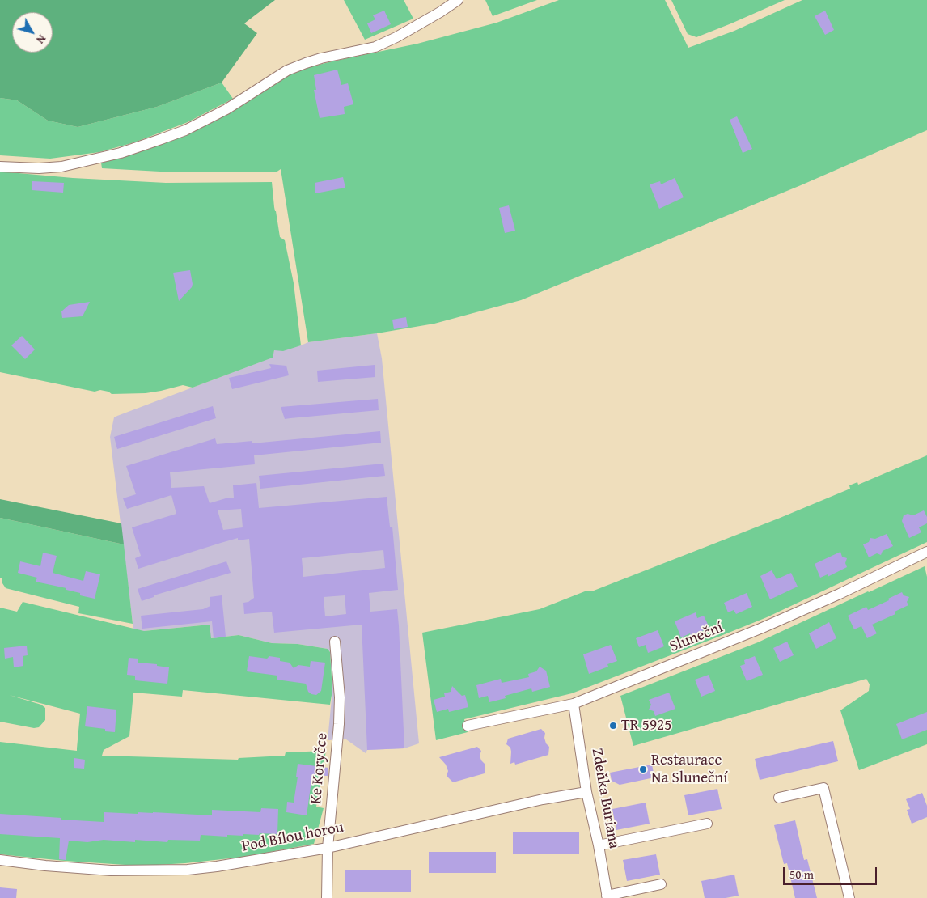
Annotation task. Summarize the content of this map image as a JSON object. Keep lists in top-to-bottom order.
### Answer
{
  "streets": {
    "street": [
      "Sluneční",
      "Ke Koryčce",
      "Zdeňka Buriana",
      "Pod Bílou horou"
    ]
  },
  "crossings": [
    ["Sluneční", "Zdeňka Buriana"],
    ["Ke Koryčce", "Pod Bílou horou"],
    ["Zdeňka Buriana", "Pod Bílou horou"]
  ],
  "places": ["TR 5925", "Restaurace Na Sluneční"],
  "scale_bar": "50 m",
  "north": "bottom right"
}
